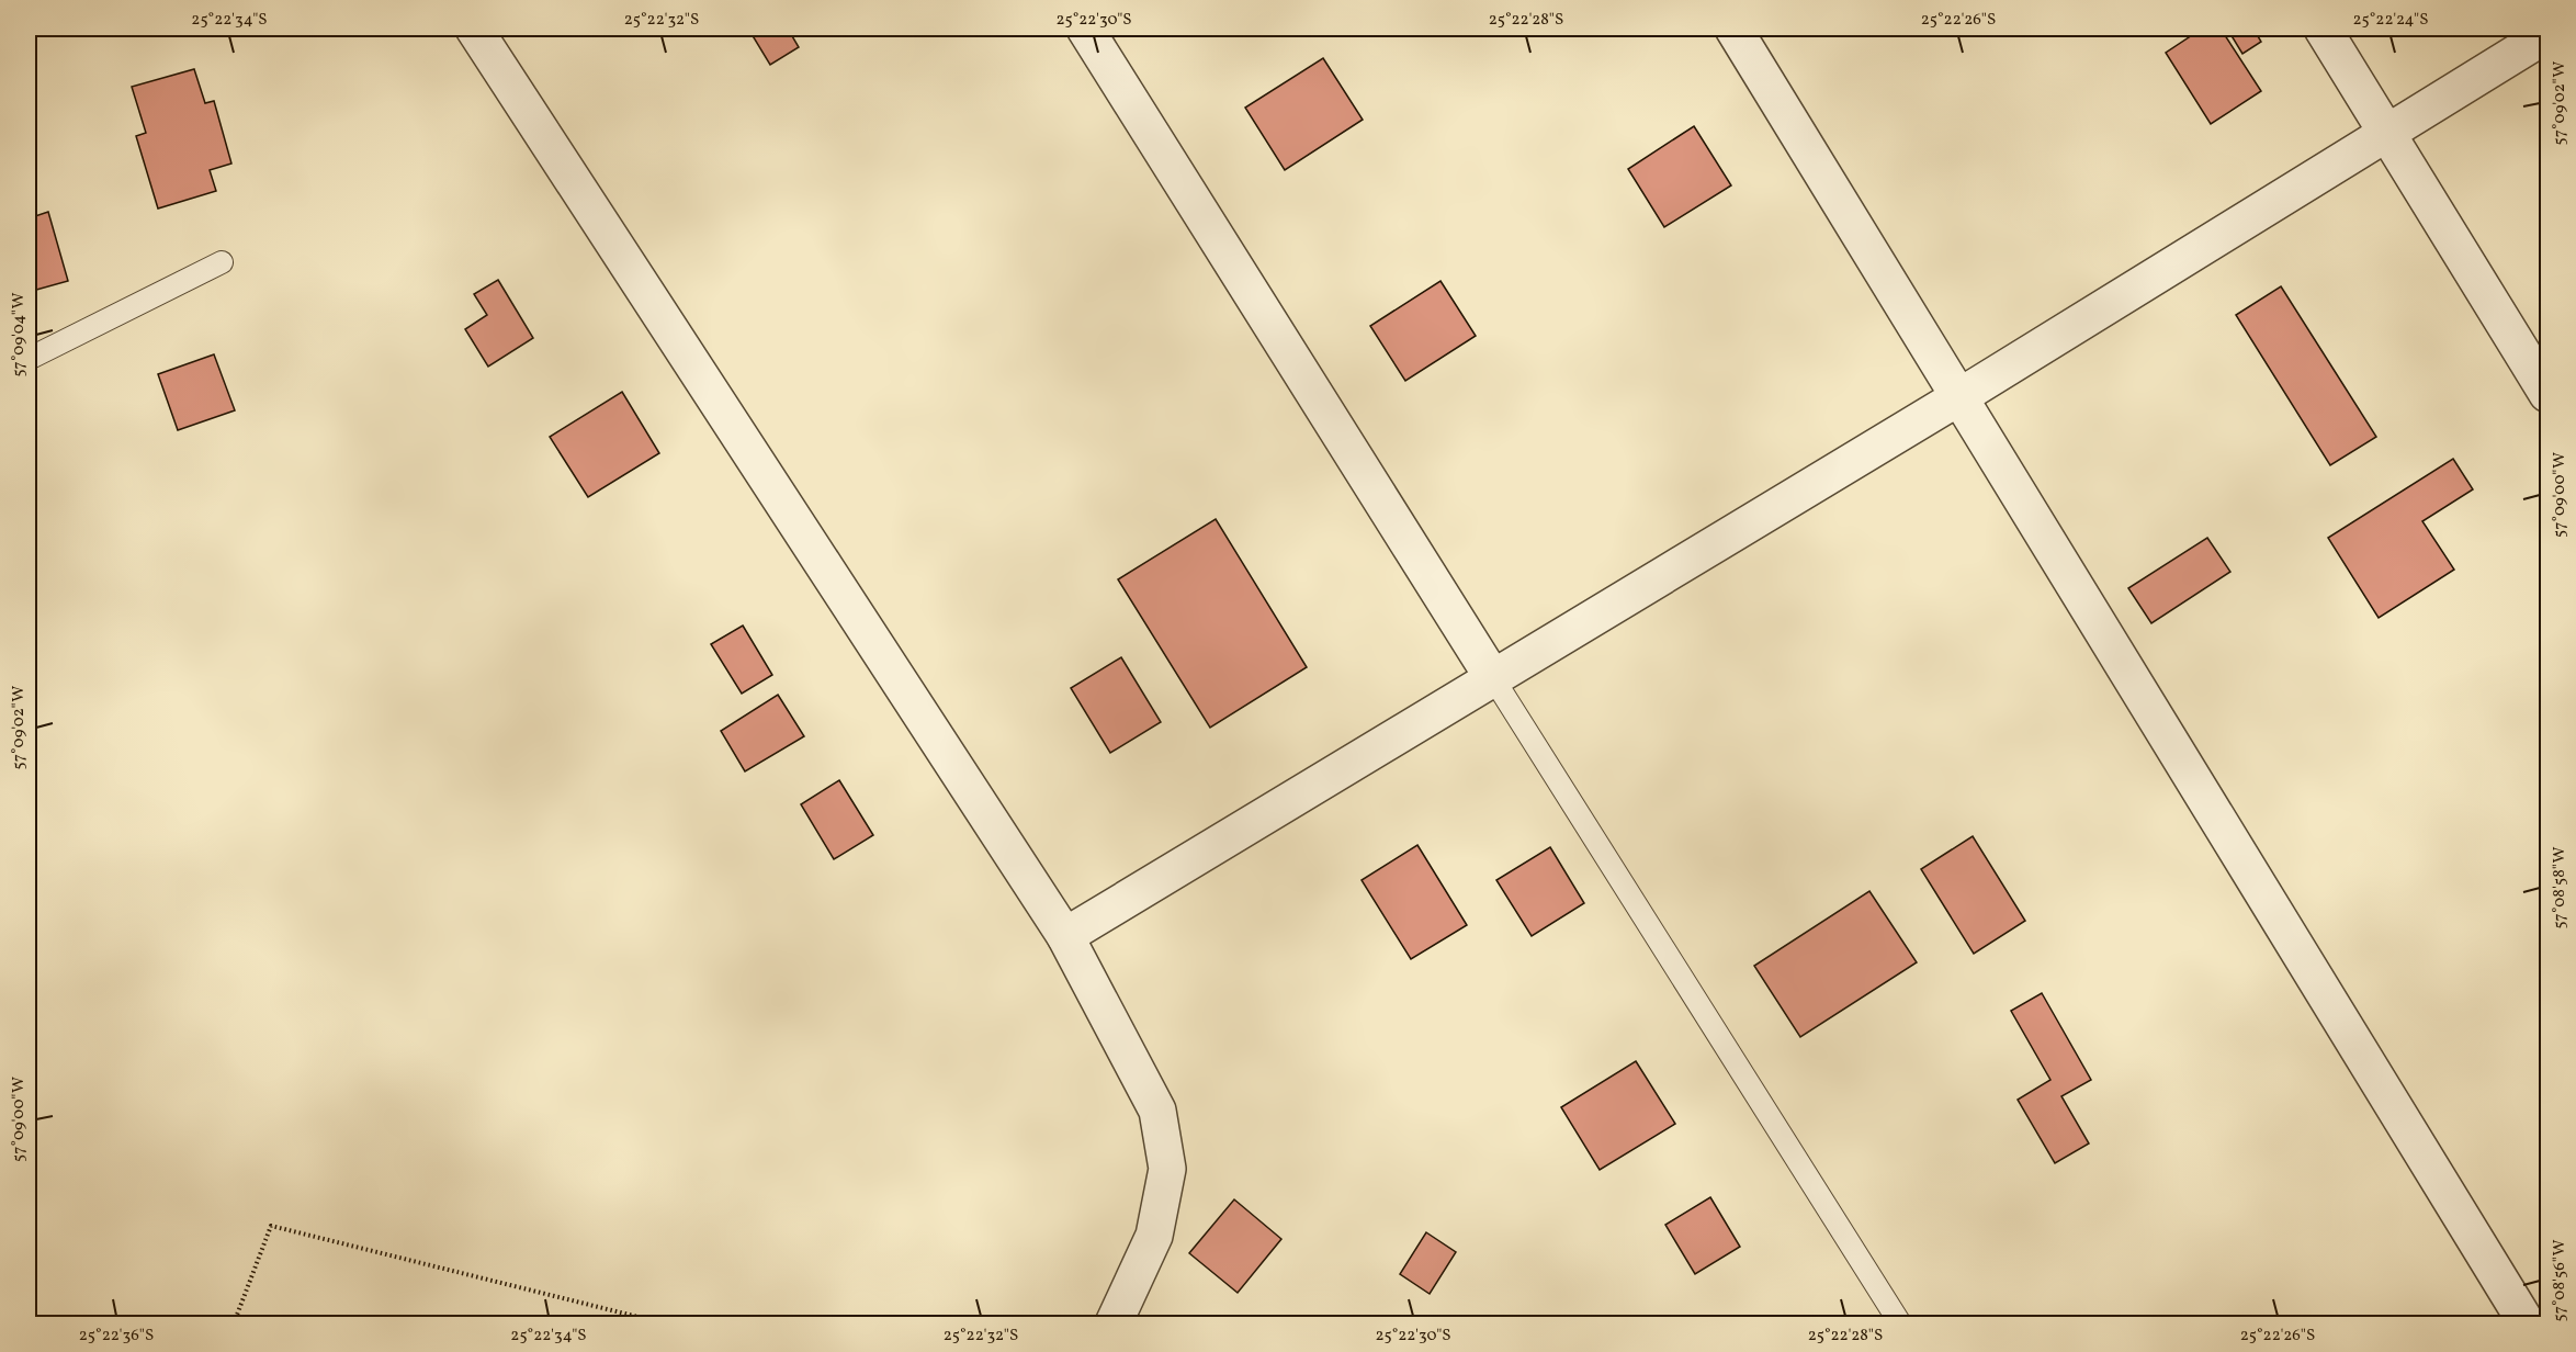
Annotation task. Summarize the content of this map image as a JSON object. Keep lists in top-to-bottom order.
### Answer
{
  "coordinates": [
    "25°22'34\"S",
    "25°22'32\"S",
    "25°22'30\"S",
    "25°22'28\"S",
    "25°22'26\"S",
    "25°22'24\"S",
    "57°09'02\"W",
    "57°09'04\"W",
    "57°09'00\"W",
    "57°08'58\"W",
    "57°08'56\"W",
    "25°22'36\"S"
  ]
}
